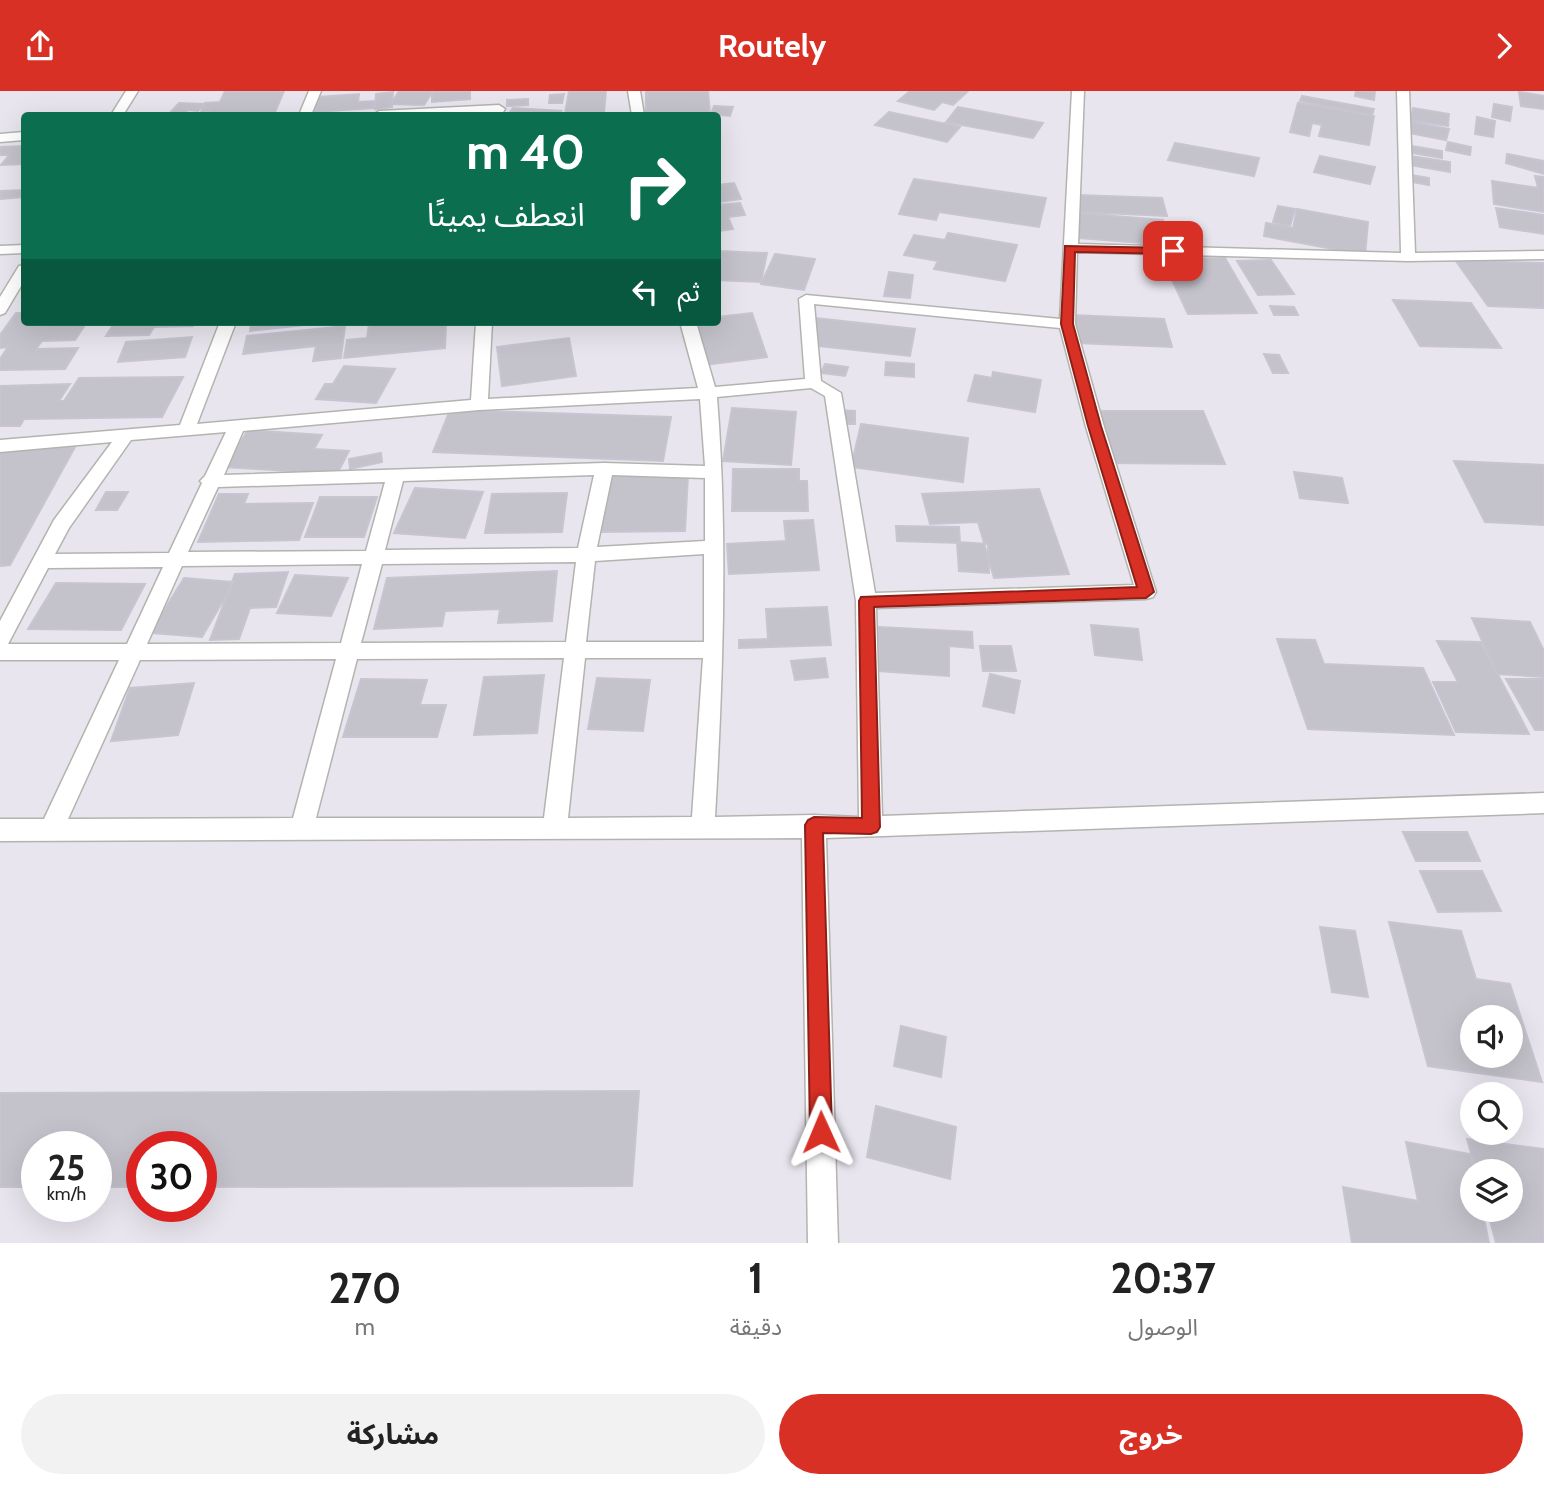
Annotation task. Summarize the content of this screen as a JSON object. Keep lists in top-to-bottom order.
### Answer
{
  "page": {
    "header": "Routely",
    "turn": ["40 m", "انعطف يمينًا"],
    "then": "ثم",
    "speed": "25 km/h",
    "limit": "30",
    "eta": [
      "20:37",
      "الوصول",
      "1",
      "دقيقة",
      "270",
      "m"
    ],
    "buttons": ["خروج", "مشاركة"]
  }
}
